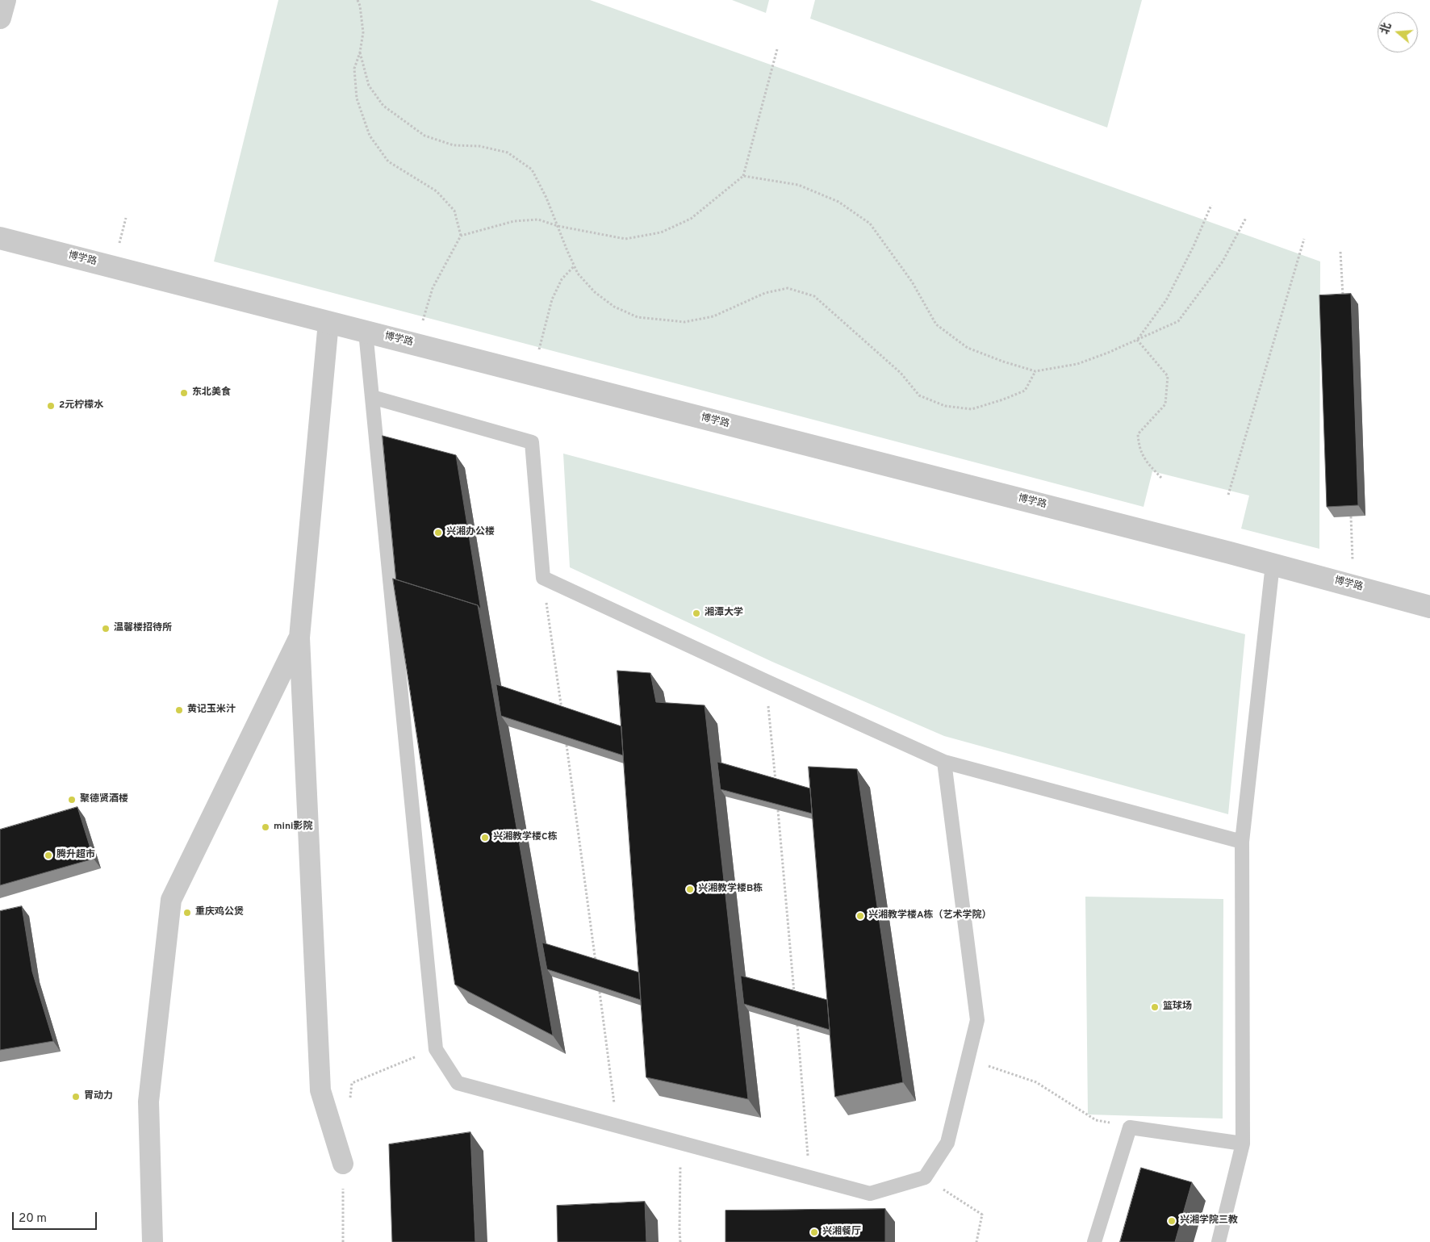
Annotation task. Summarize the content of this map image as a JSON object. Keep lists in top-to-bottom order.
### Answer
{
  "streets": {
    "street": ["博学路"]
  },
  "places": [
    "东北美食",
    "2元柠檬水",
    "兴湘办公楼",
    "湘潭大学",
    "温馨楼招待所",
    "黄记玉米汁",
    "聚德贤酒楼",
    "mini影院",
    "兴湘教学楼C栋",
    "腾升超市",
    "兴湘教学楼B栋",
    "重庆鸡公煲",
    "兴湘教学楼A栋（艺术学院）",
    "篮球场",
    "胃动力",
    "兴湘学院三教",
    "兴湘餐厅"
  ],
  "scale_bar": "20 m",
  "north": "left"
}
